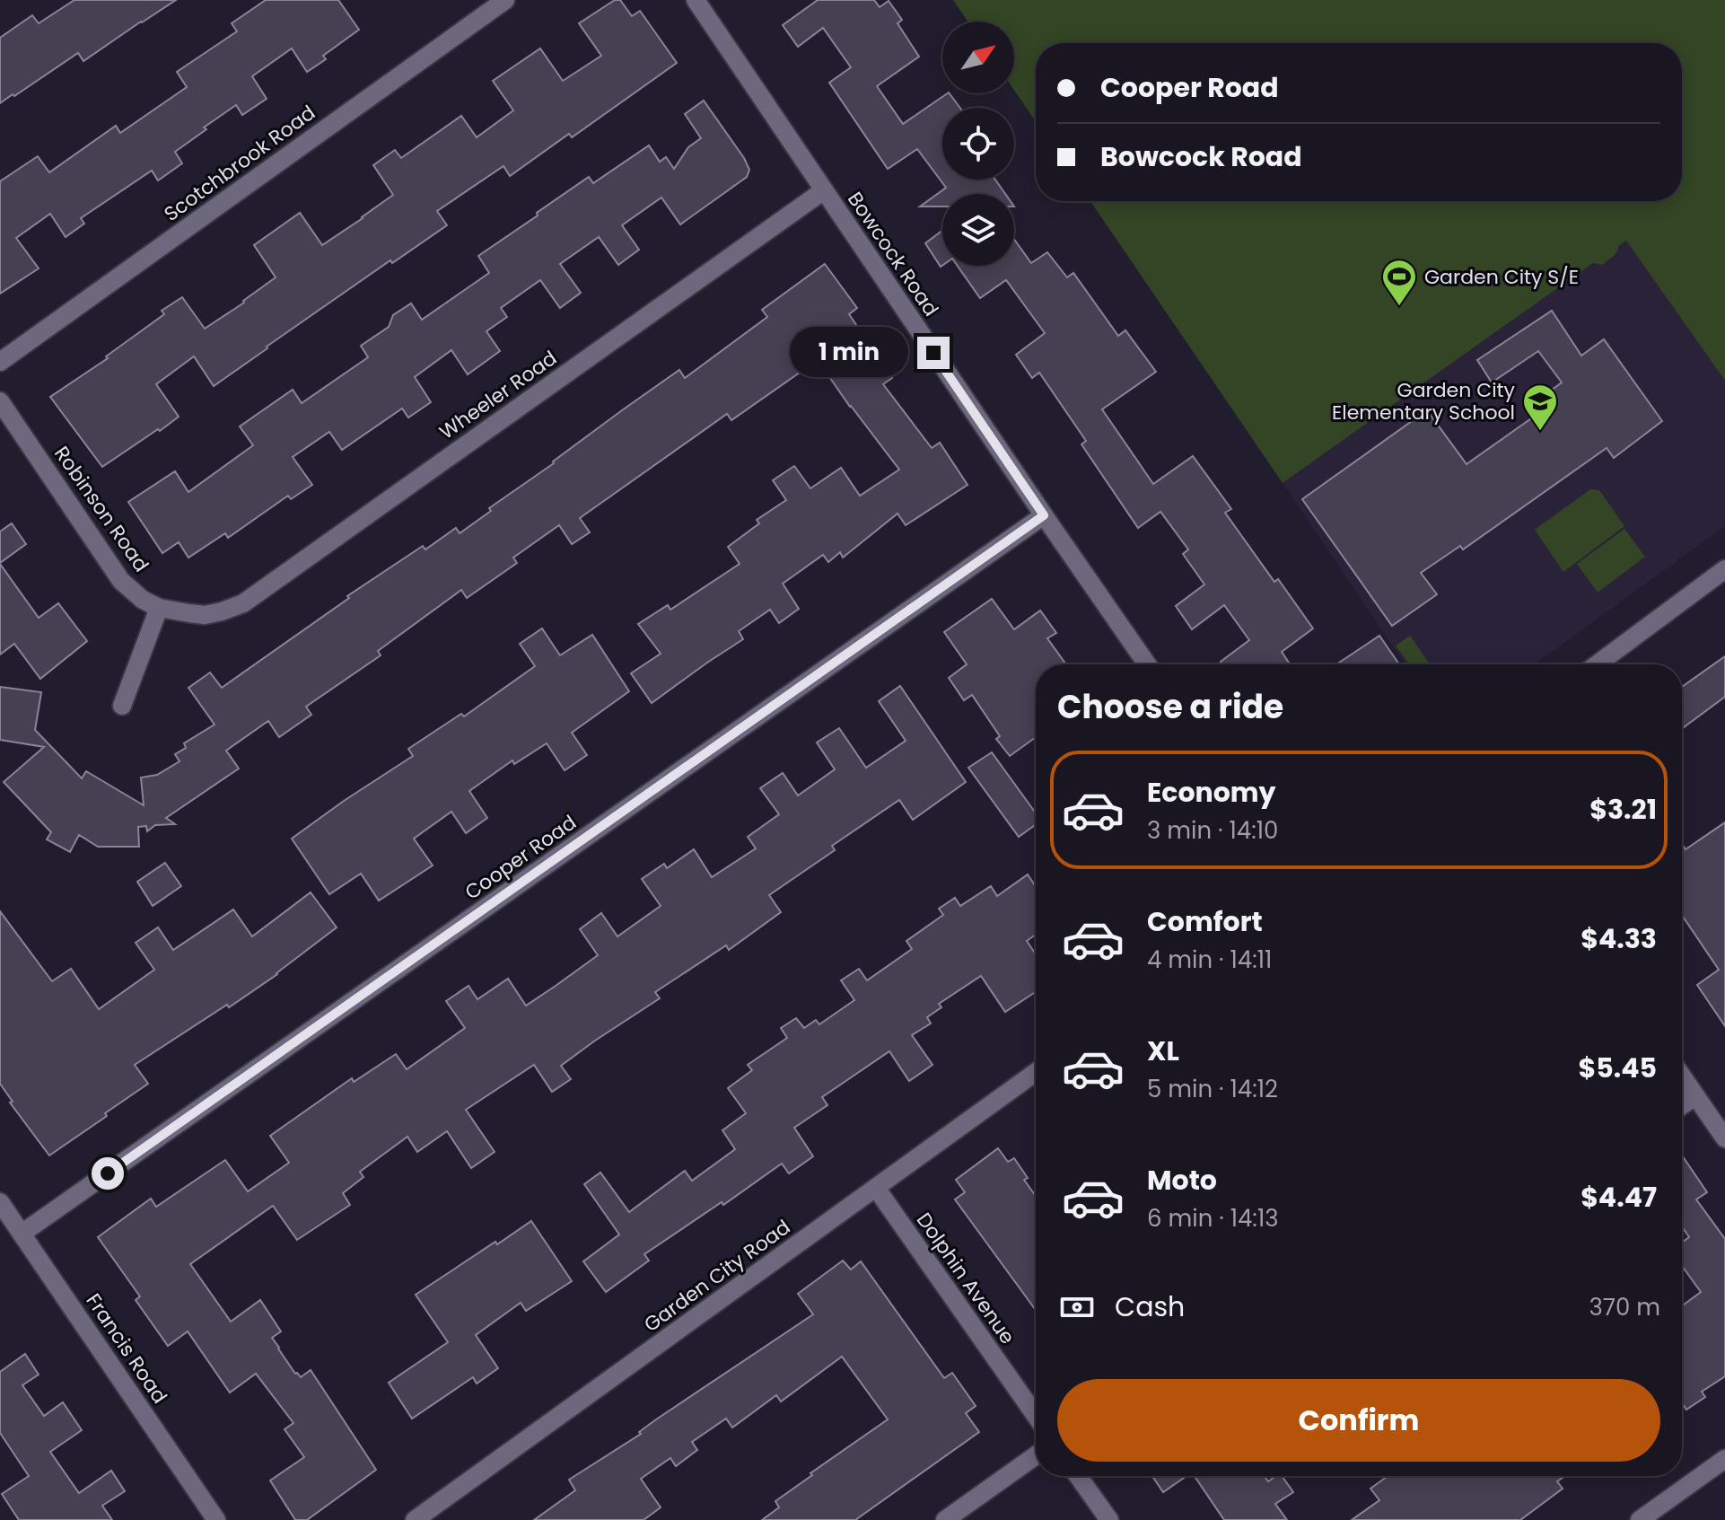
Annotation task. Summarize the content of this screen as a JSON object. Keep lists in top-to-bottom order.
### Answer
{
  "streets": {
    "street": [
      "Scotchbrook Road",
      "Bowcock Road",
      "Wheeler Road",
      "Robinson Road",
      "Cooper Road",
      "Garden City Road",
      "Dolphin Avenue",
      "Francis Road"
    ]
  },
  "crossings": [
    ["Bowcock Road", "Wheeler Road"],
    ["Bowcock Road", "Cooper Road"],
    ["Wheeler Road", "Robinson Road"],
    ["Cooper Road", "Francis Road"],
    ["Garden City Road", "Dolphin Avenue"]
  ],
  "places": {
    "sports": ["Garden City S/E"],
    "school or university": ["Garden City Elementary School"]
  },
  "north": "top right",
  "page": {
    "banner": ["Cooper Road", "Bowcock Road"],
    "bubble": "1 min",
    "heading": "Choose a ride",
    "list": [
      {
        "name": "Economy",
        "note": "3 min · 14:10",
        "value": "$3.21"
      },
      {
        "name": "Comfort",
        "note": "4 min · 14:11",
        "value": "$4.33"
      },
      {
        "name": "XL",
        "note": "5 min · 14:12",
        "value": "$5.45"
      },
      {
        "name": "Moto",
        "note": "6 min · 14:13",
        "value": "$4.47"
      }
    ],
    "pay": ["Cash", "370 m"],
    "buttons": "Confirm"
  }
}
